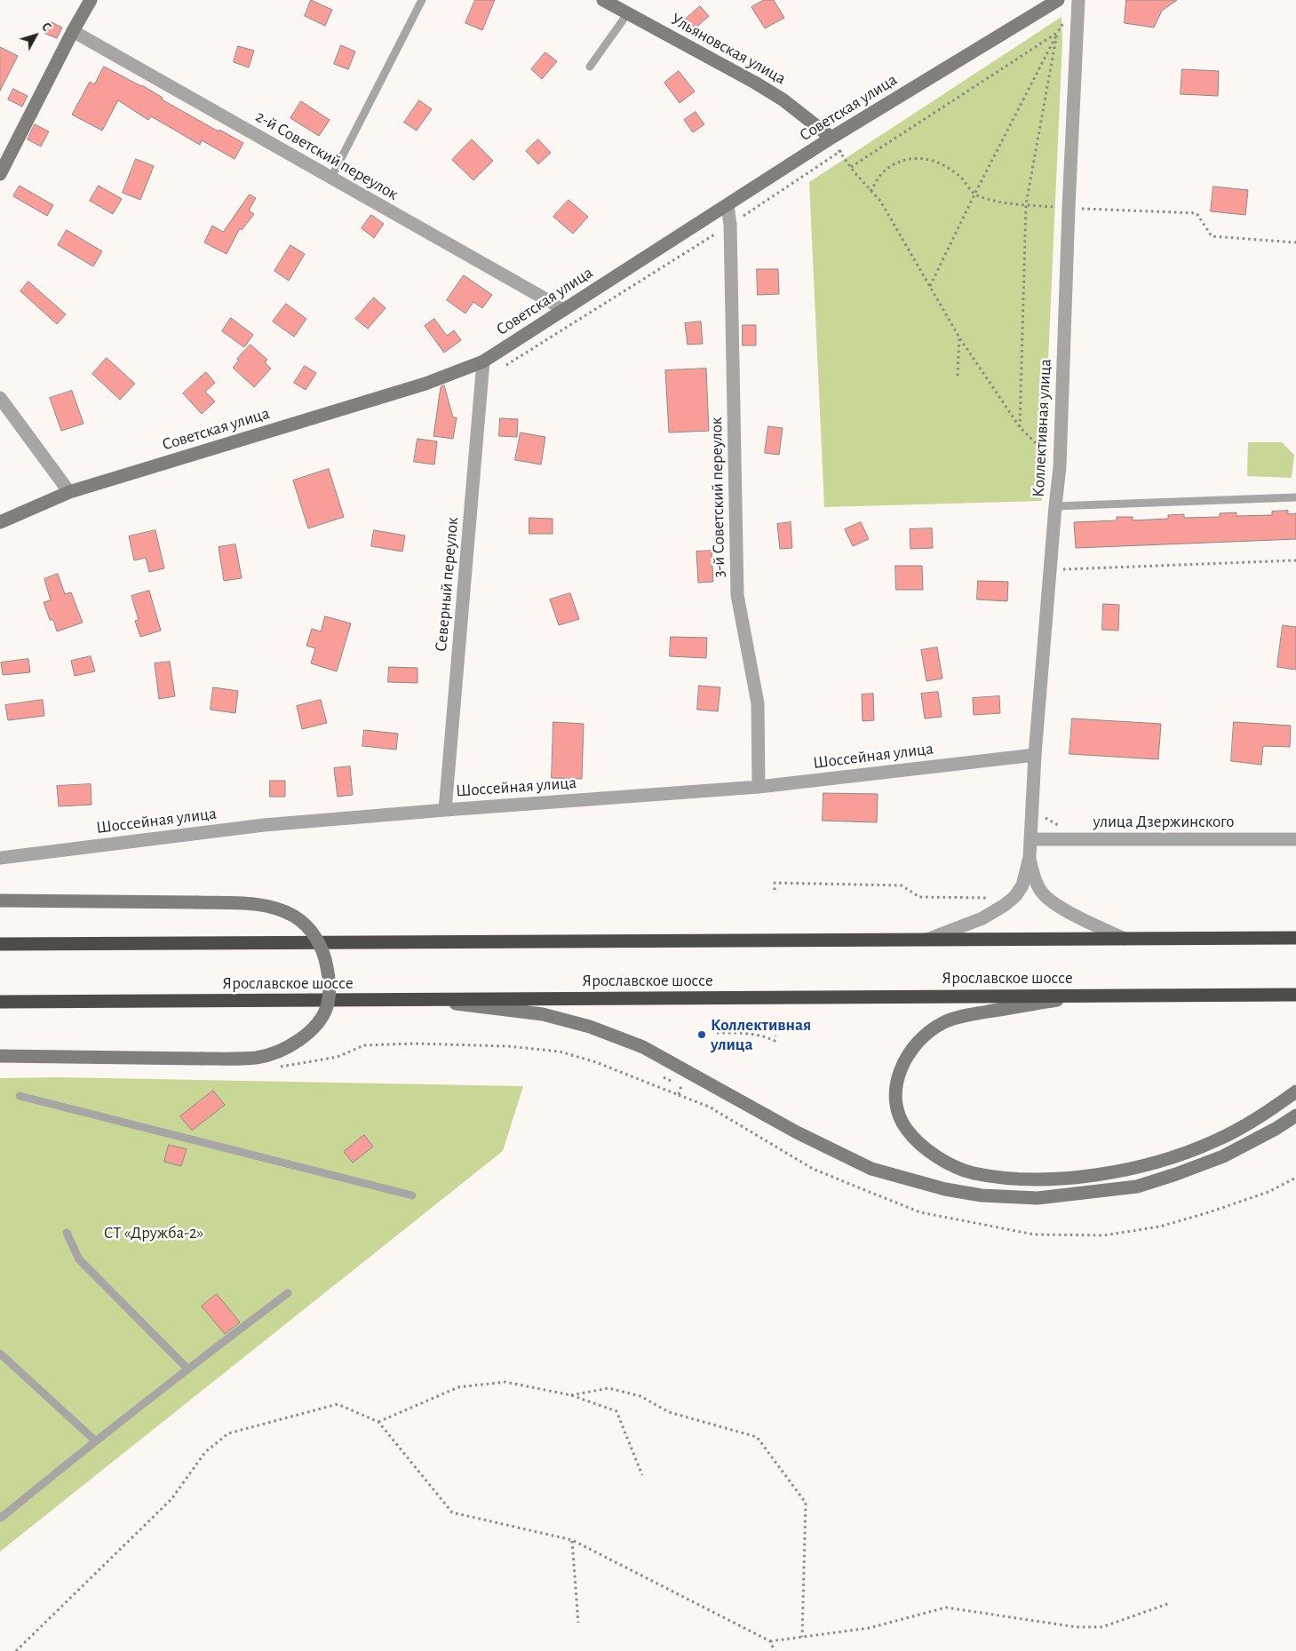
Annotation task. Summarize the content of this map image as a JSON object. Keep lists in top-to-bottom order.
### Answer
{
  "streets": {
    "highway": ["Ярославское шоссе"],
    "street": [
      "Ульяновская улица",
      "Советская улица",
      "2-й Советский переулок",
      "Коллективная улица",
      "3-й Советский переулок",
      "Северный переулок",
      "Шоссейная улица",
      "улица Дзержинского"
    ]
  },
  "crossings": [
    ["Ульяновская улица", "Советская улица"],
    ["Советская улица", "2-й Советский переулок"],
    ["Советская улица", "3-й Советский переулок"],
    ["Советская улица", "Северный переулок"],
    ["Коллективная улица", "Шоссейная улица"],
    ["Коллективная улица", "улица Дзержинского"],
    ["3-й Советский переулок", "Шоссейная улица"],
    ["Северный переулок", "Шоссейная улица"]
  ],
  "parks": ["СТ «Дружба-2»"],
  "places": ["Коллективная улица"],
  "north": "top right"
}
